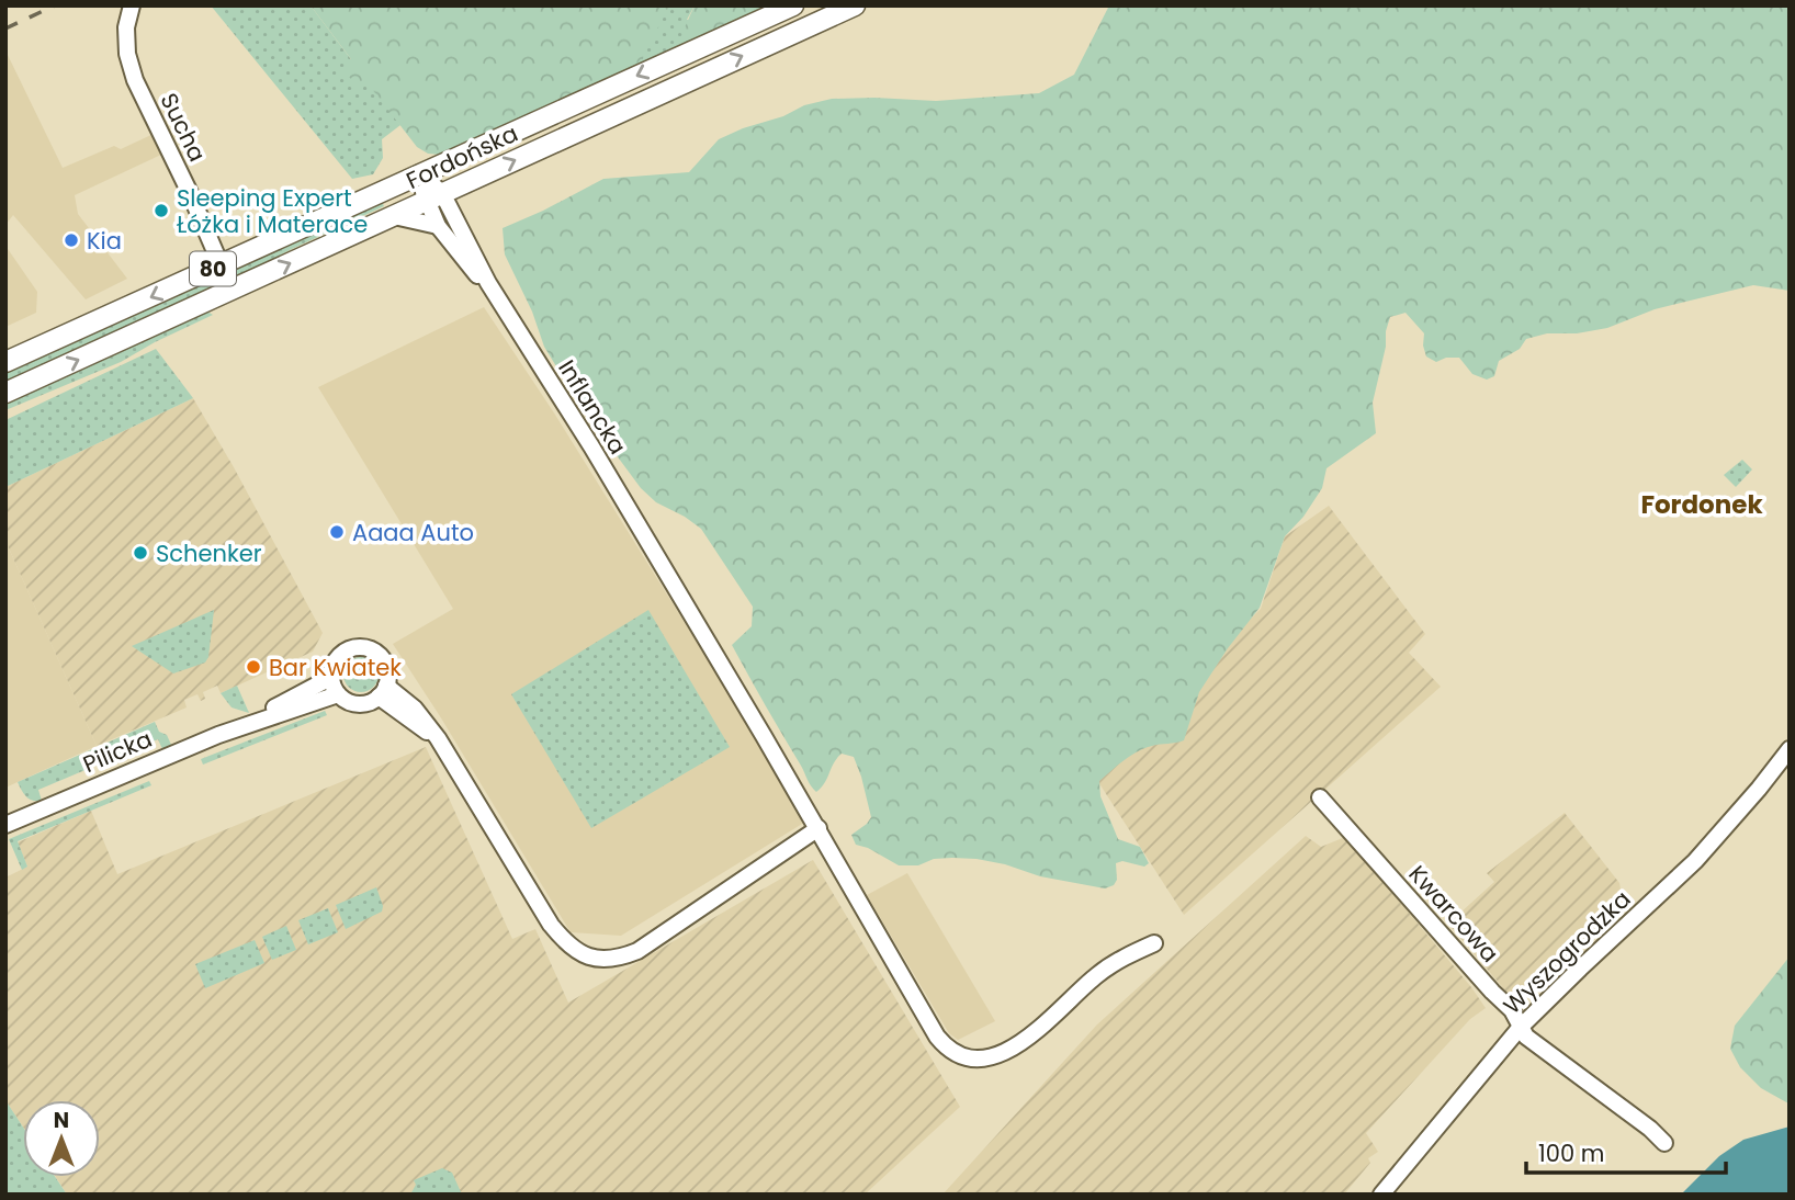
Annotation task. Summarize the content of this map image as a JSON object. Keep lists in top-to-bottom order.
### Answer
{
  "streets": {
    "main road": ["Fordońska", "80"],
    "street": [
      "Sucha",
      "Inflancka",
      "Pilicka",
      "Kwarcowa",
      "Wyszogrodzka"
    ]
  },
  "crossings": [
    ["Sucha", "Fordońska"],
    ["Fordońska", "Inflancka"],
    ["Kwarcowa", "Wyszogrodzka"]
  ],
  "districts": ["Fordonek"],
  "places": [
    "Sleeping Expert Łóżka i Materace",
    "Kia",
    "Aaaa Auto",
    "Schenker",
    "Bar Kwiatek"
  ],
  "scale_bar": "100 m",
  "north": "top"
}
